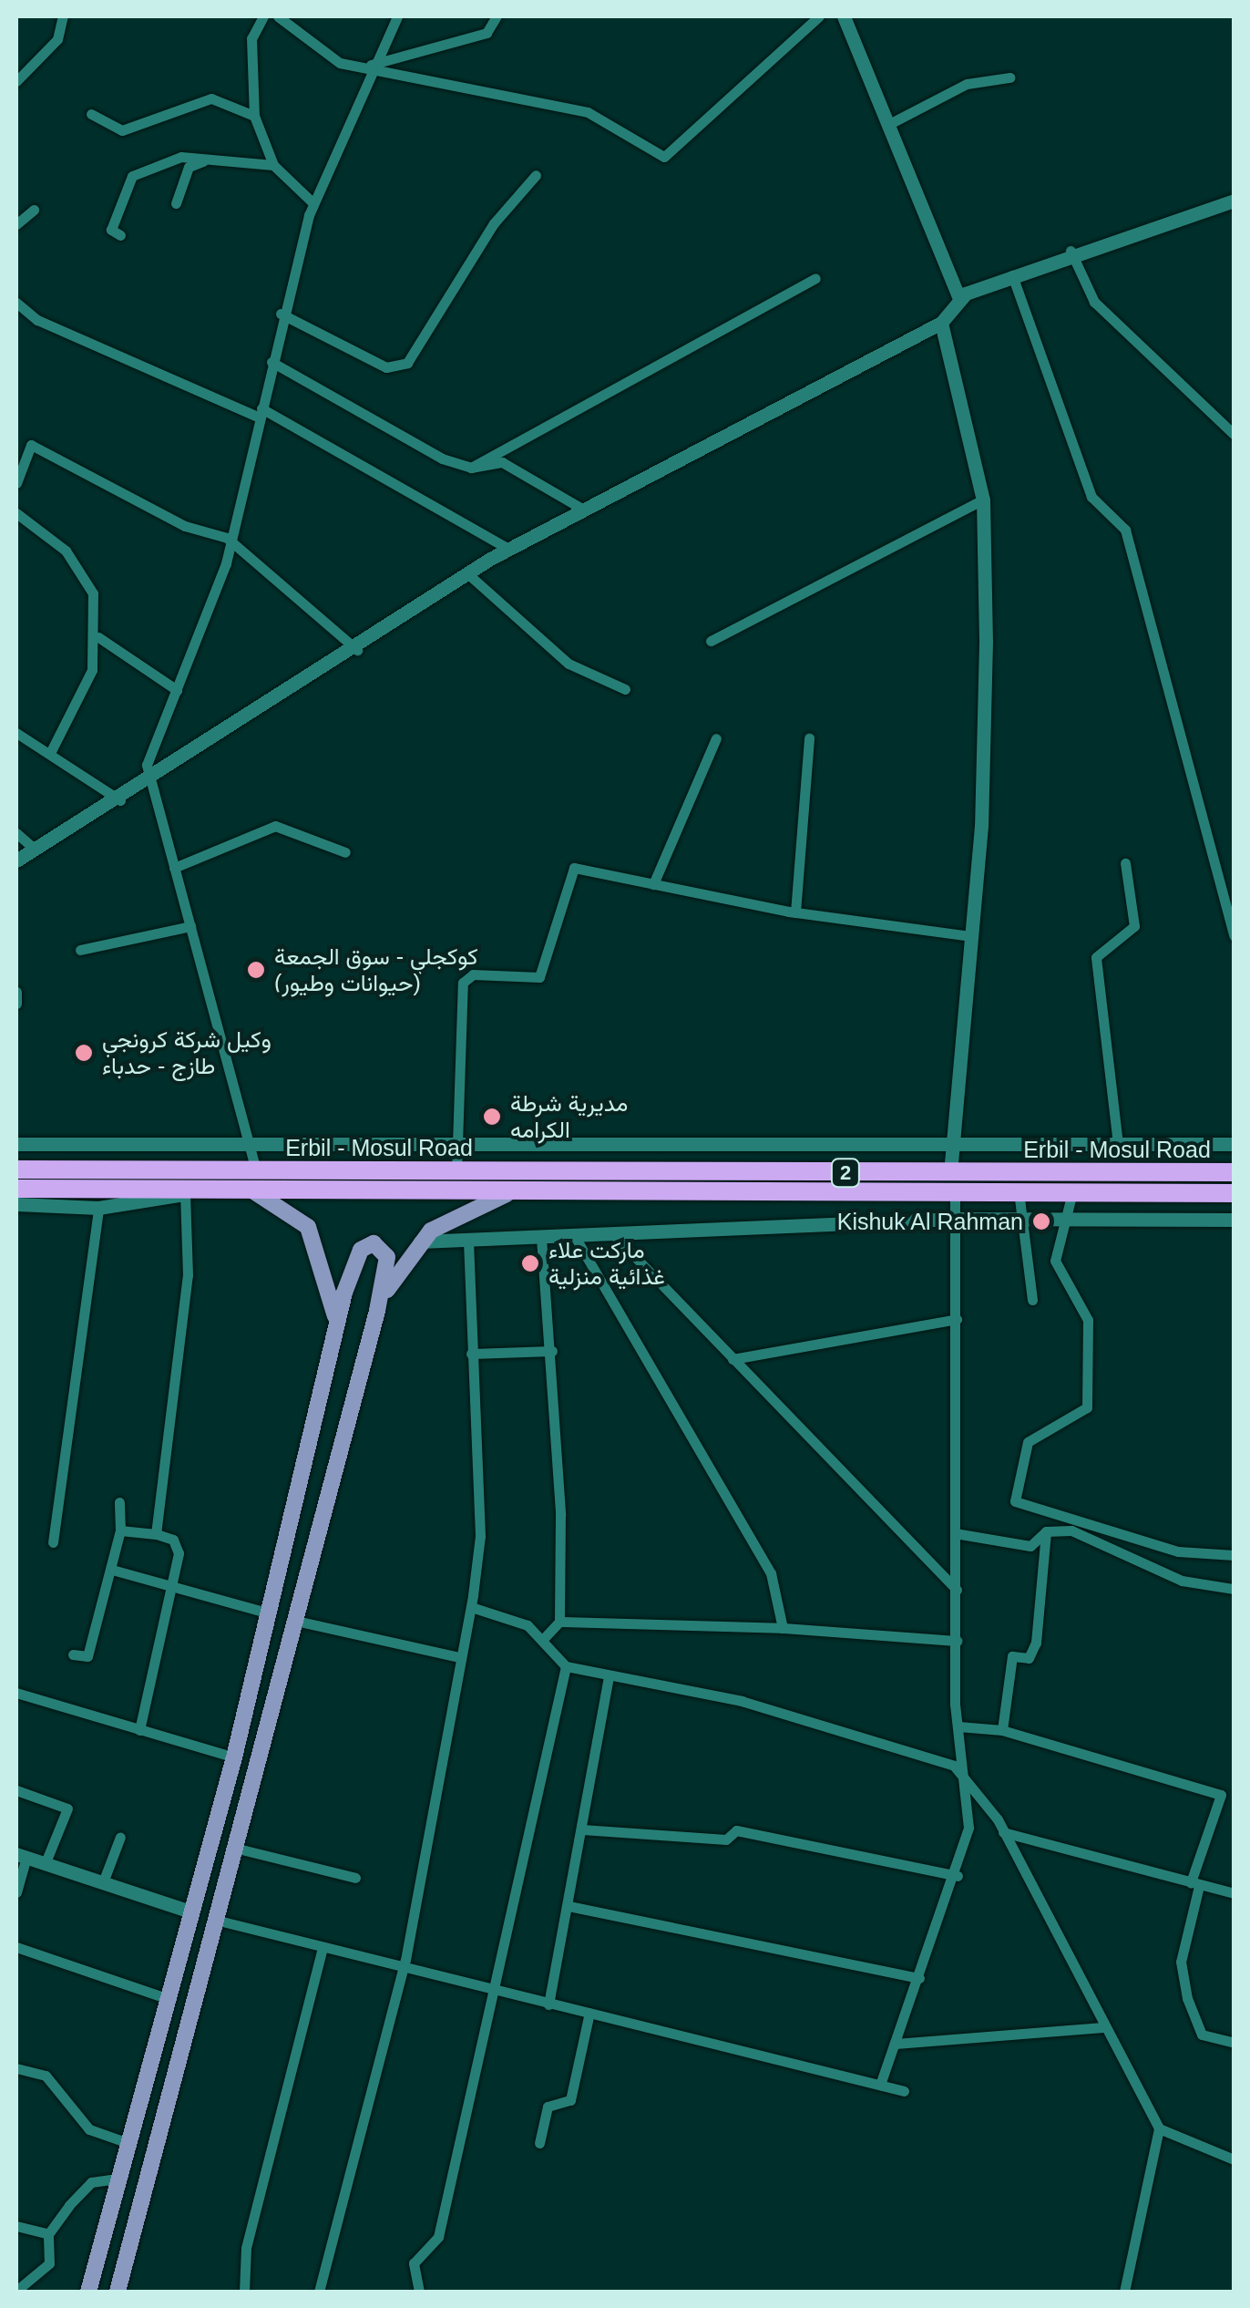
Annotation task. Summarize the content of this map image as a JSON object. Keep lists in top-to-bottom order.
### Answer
{
  "streets": {
    "highway": ["Erbil - Mosul Road", "2"]
  },
  "places": [
    "كوكجلي - سوق الجمعة (حيوانات وطيور)",
    "وكيل شركة كرونجي طازج - حدباء",
    "مديرية شرطة الكرامه",
    "Kishuk Al Rahman",
    "ماركت علاء غذائية منزلية"
  ]
}
